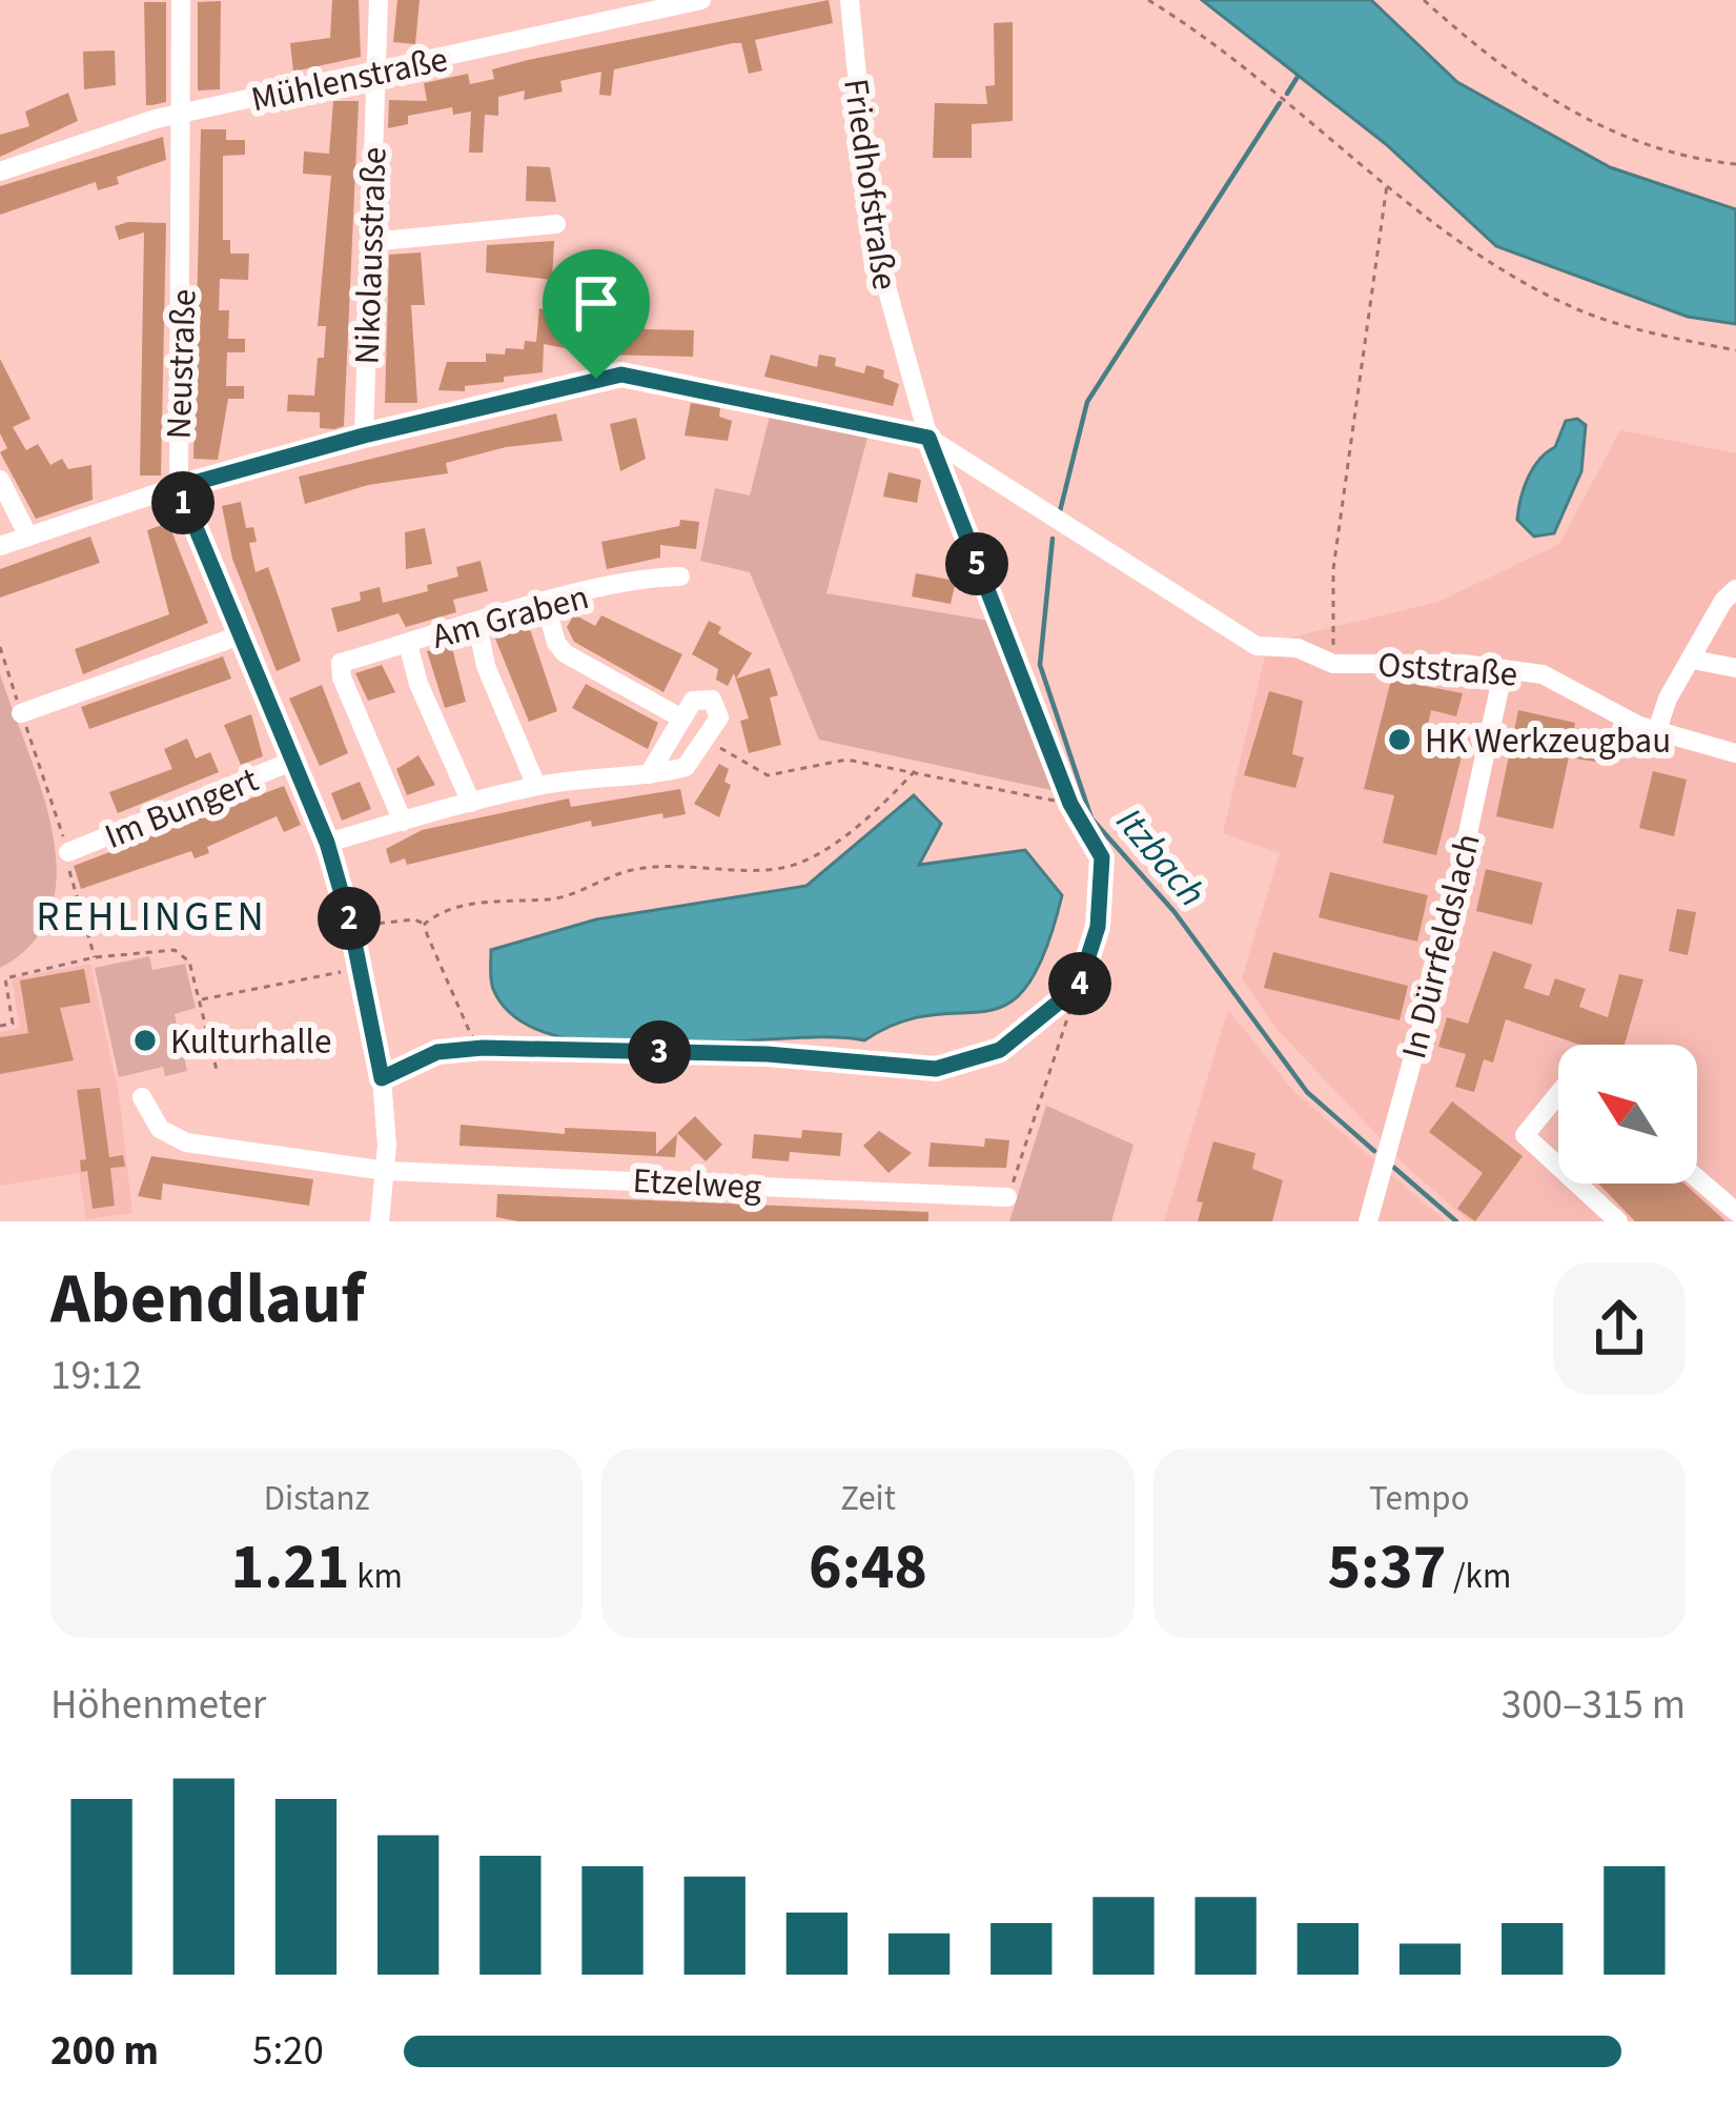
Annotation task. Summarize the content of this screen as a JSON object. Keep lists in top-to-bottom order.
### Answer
{
  "streets": {
    "street": [
      "Mühlenstraße",
      "Friedhofstraße",
      "Nikolausstraße",
      "Neustraße",
      "Am Graben",
      "Oststraße",
      "Im Bungert",
      "In Dürrfeldslach",
      "Etzelweg"
    ]
  },
  "crossings": [
    ["Mühlenstraße", "Nikolausstraße"],
    ["Mühlenstraße", "Neustraße"],
    ["Friedhofstraße", "Oststraße"],
    ["Neustraße", "Im Bungert"],
    ["Neustraße", "Etzelweg"],
    ["Oststraße", "In Dürrfeldslach"]
  ],
  "districts": ["REHLINGEN"],
  "water": ["Itzbach"],
  "places": ["HK Werkzeugbau", "Kulturhalle"],
  "north": "top left",
  "page": {
    "pins": [
      "1",
      "5",
      "2",
      "4",
      "3"
    ],
    "heading": ["Abendlauf", "19:12"],
    "stats": [
      ["Distanz", "1.21 km"],
      ["Zeit", "6:48"],
      ["Tempo", "5:37 /km"]
    ],
    "chart": ["Höhenmeter", "300–315 m"],
    "list": [
      {
        "name": "200 m",
        "note": "5:20"
      }
    ]
  }
}
